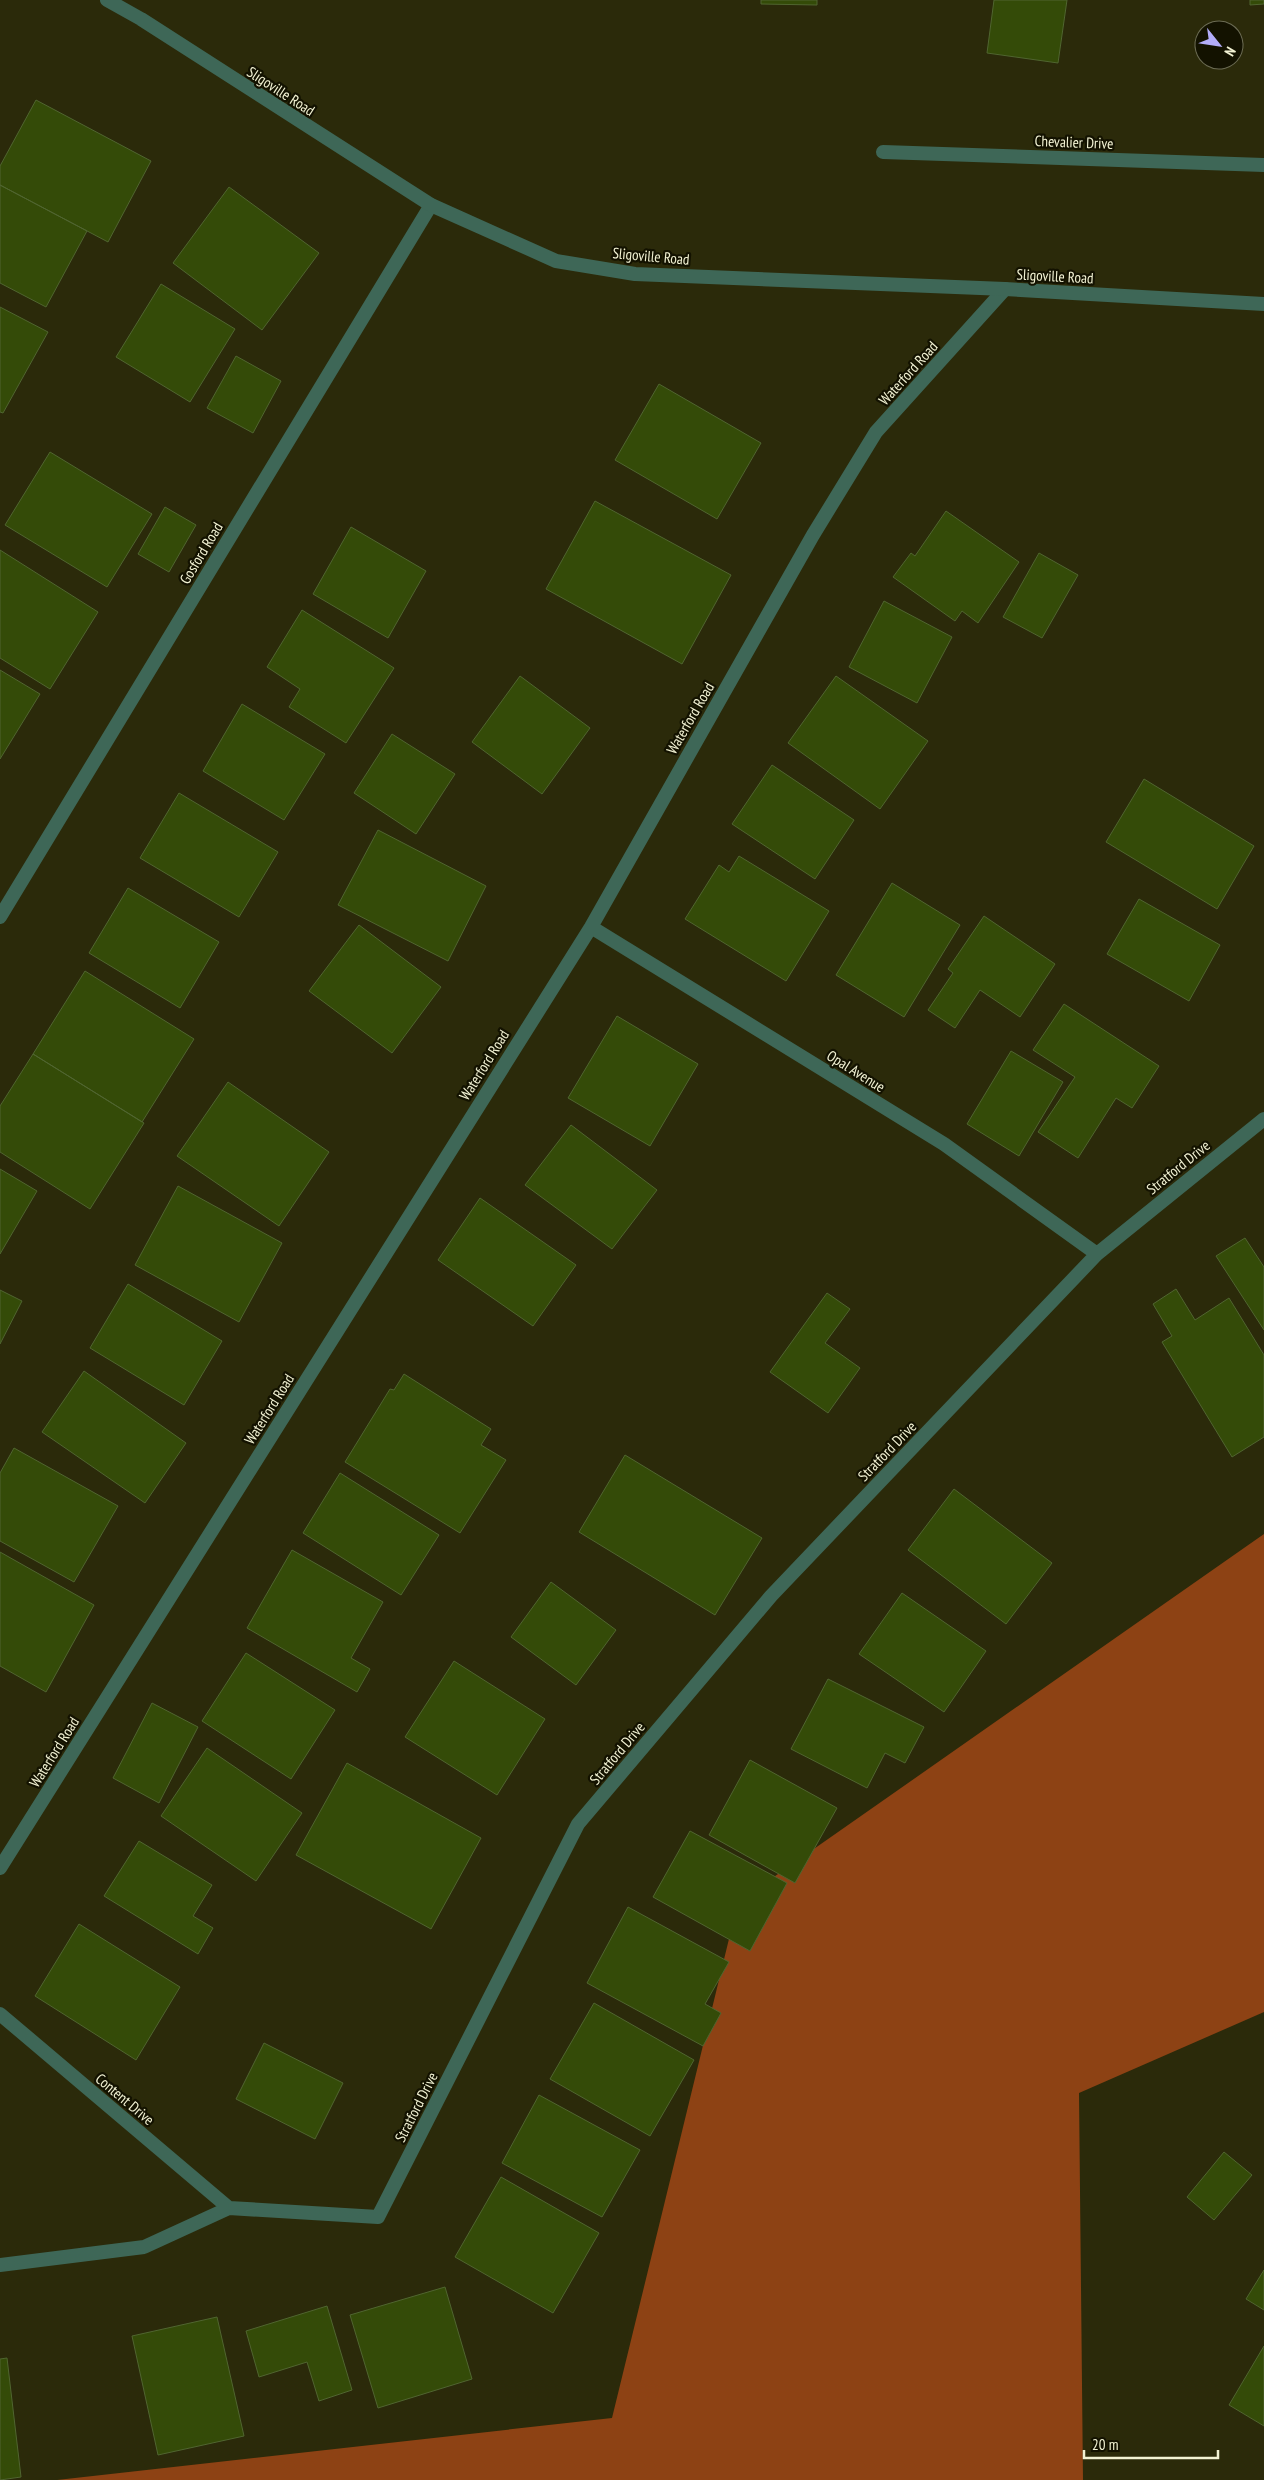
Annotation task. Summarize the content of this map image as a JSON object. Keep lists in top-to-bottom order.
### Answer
{
  "streets": {
    "street": [
      "Sligoville Road",
      "Chevalier Drive",
      "Waterford Road",
      "Gosford Road",
      "Opal Avenue",
      "Stratford Drive",
      "Content Drive"
    ]
  },
  "crossings": [
    ["Sligoville Road", "Waterford Road"],
    ["Sligoville Road", "Gosford Road"],
    ["Waterford Road", "Opal Avenue"],
    ["Opal Avenue", "Stratford Drive"],
    ["Stratford Drive", "Content Drive"]
  ],
  "scale_bar": "20 m",
  "north": "bottom right"
}
